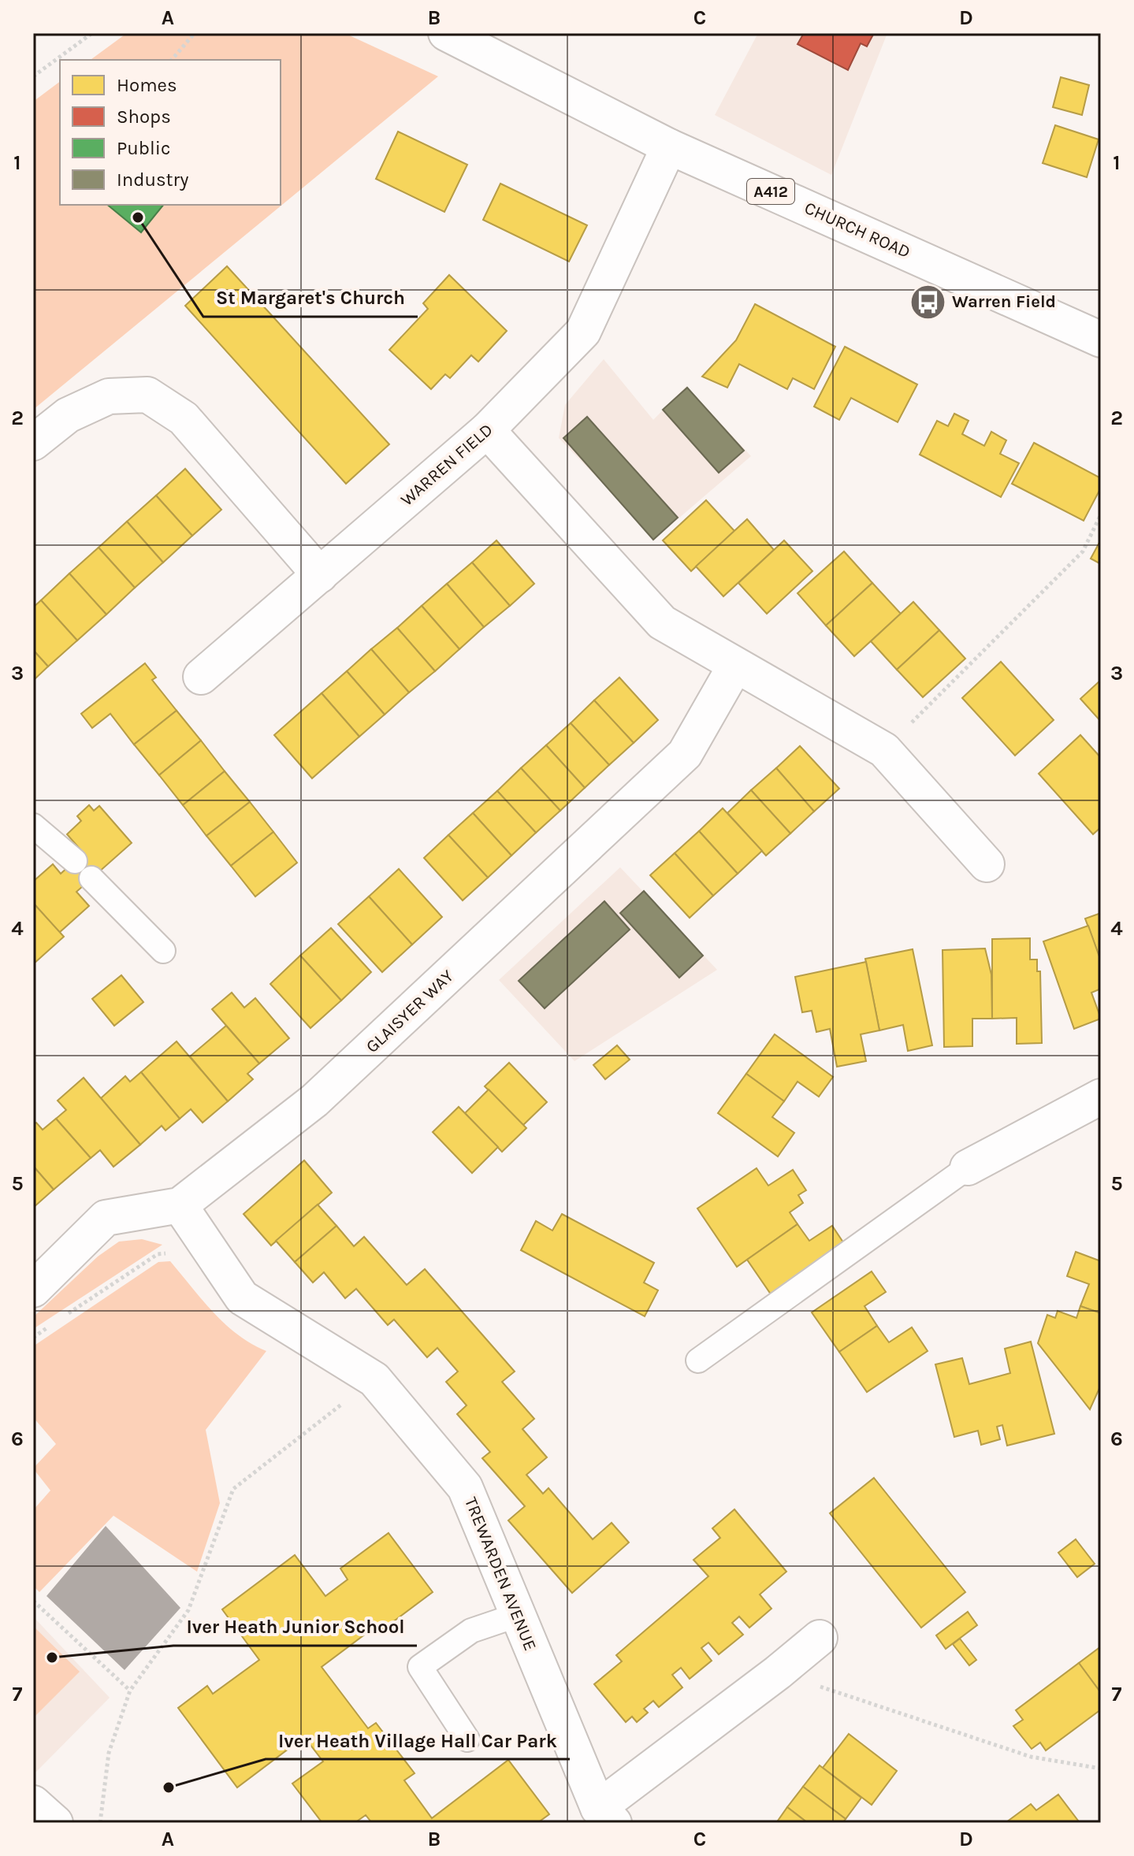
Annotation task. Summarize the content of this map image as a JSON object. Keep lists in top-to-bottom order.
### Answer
{
  "streets": {
    "street": [
      "A412",
      "CHURCH ROAD",
      "WARREN FIELD",
      "GLAISYER WAY",
      "TREWARDEN AVENUE"
    ]
  },
  "crossings": [
    ["CHURCH ROAD", "WARREN FIELD"],
    ["GLAISYER WAY", "TREWARDEN AVENUE"]
  ],
  "places": {
    "other": ["St Margaret's Church", "Iver Heath Junior School", "Iver Heath Village Hall Car Park"],
    "bus stop": ["Warren Field"]
  },
  "legend": [
    "Homes",
    "Shops",
    "Public",
    "Industry"
  ],
  "grid": {
    "columns": [
      "A",
      "B",
      "C",
      "D"
    ],
    "rows": [
      "1",
      "2",
      "3",
      "4",
      "5",
      "6",
      "7"
    ]
  }
}
